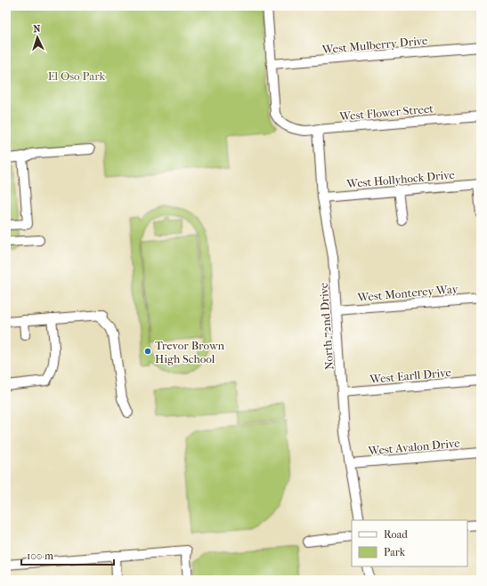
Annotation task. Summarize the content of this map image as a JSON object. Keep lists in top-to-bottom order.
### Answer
{
  "streets": {
    "street": [
      "West Mulberry Drive",
      "West Flower Street",
      "West Hollyhock Drive",
      "West Monterey Way",
      "North 72nd Drive",
      "West Earll Drive",
      "West Avalon Drive"
    ]
  },
  "crossings": [
    ["West Mulberry Drive", "West Flower Street"],
    ["West Flower Street", "North 72nd Drive"],
    ["West Hollyhock Drive", "North 72nd Drive"],
    ["West Monterey Way", "North 72nd Drive"],
    ["North 72nd Drive", "West Earll Drive"],
    ["North 72nd Drive", "West Avalon Drive"]
  ],
  "parks": ["El Oso Park"],
  "places": ["Trevor Brown High School"],
  "legend": ["Road", "Park"],
  "scale_bar": "100 m",
  "north": "top"
}
